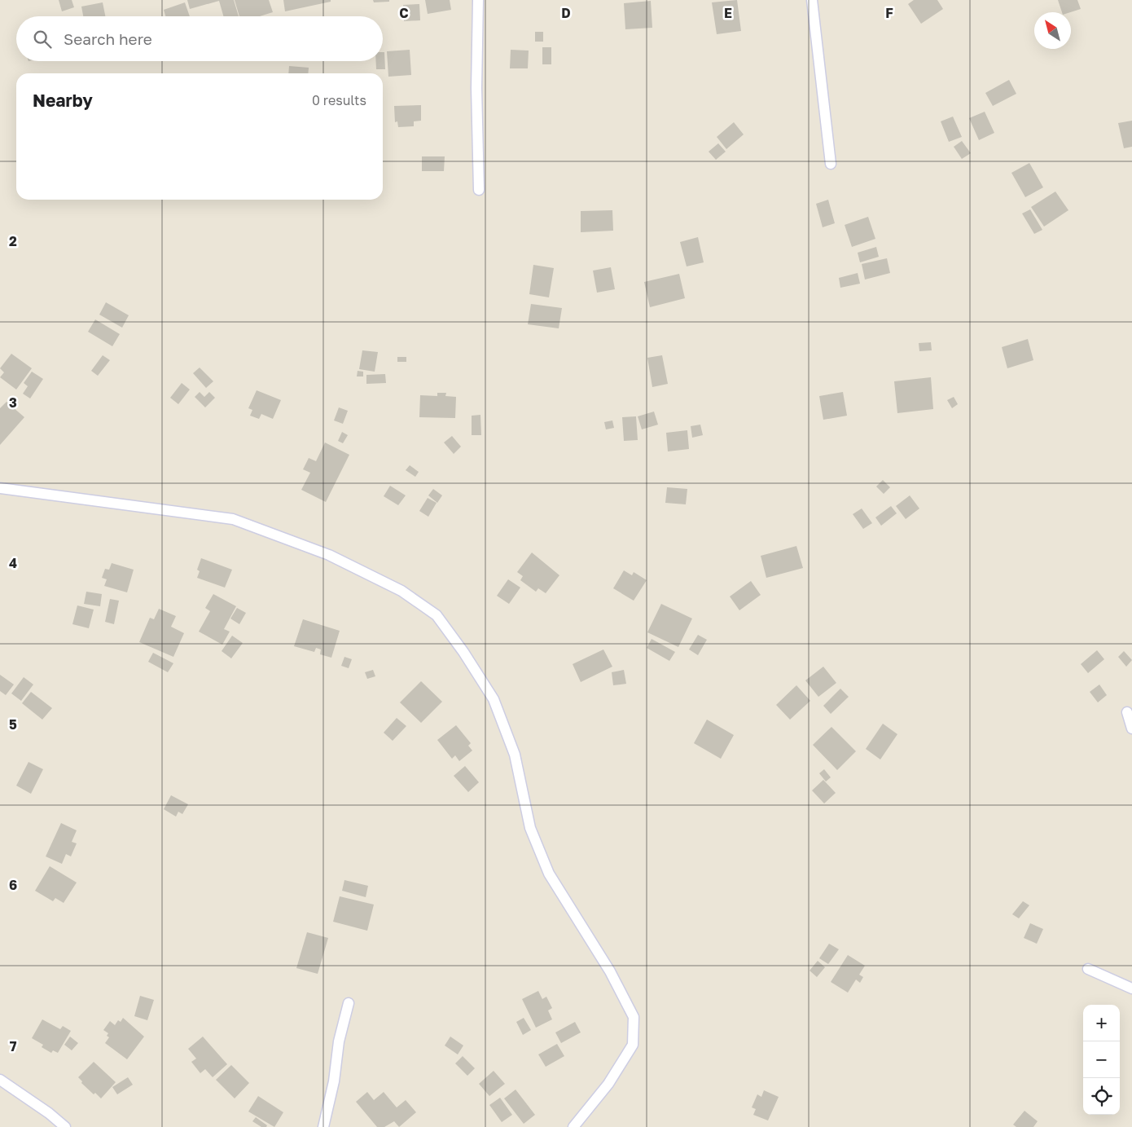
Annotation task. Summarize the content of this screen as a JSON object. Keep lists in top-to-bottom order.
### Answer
{
  "north": "top left",
  "page": {
    "search": "Search here",
    "heading": ["Nearby", "0 results"],
    "map_buttons": ["+", "−"]
  },
  "grid": {
    "columns": [
      "C",
      "D",
      "E",
      "F"
    ],
    "rows": [
      "2",
      "3",
      "4",
      "5",
      "6",
      "7"
    ]
  }
}
